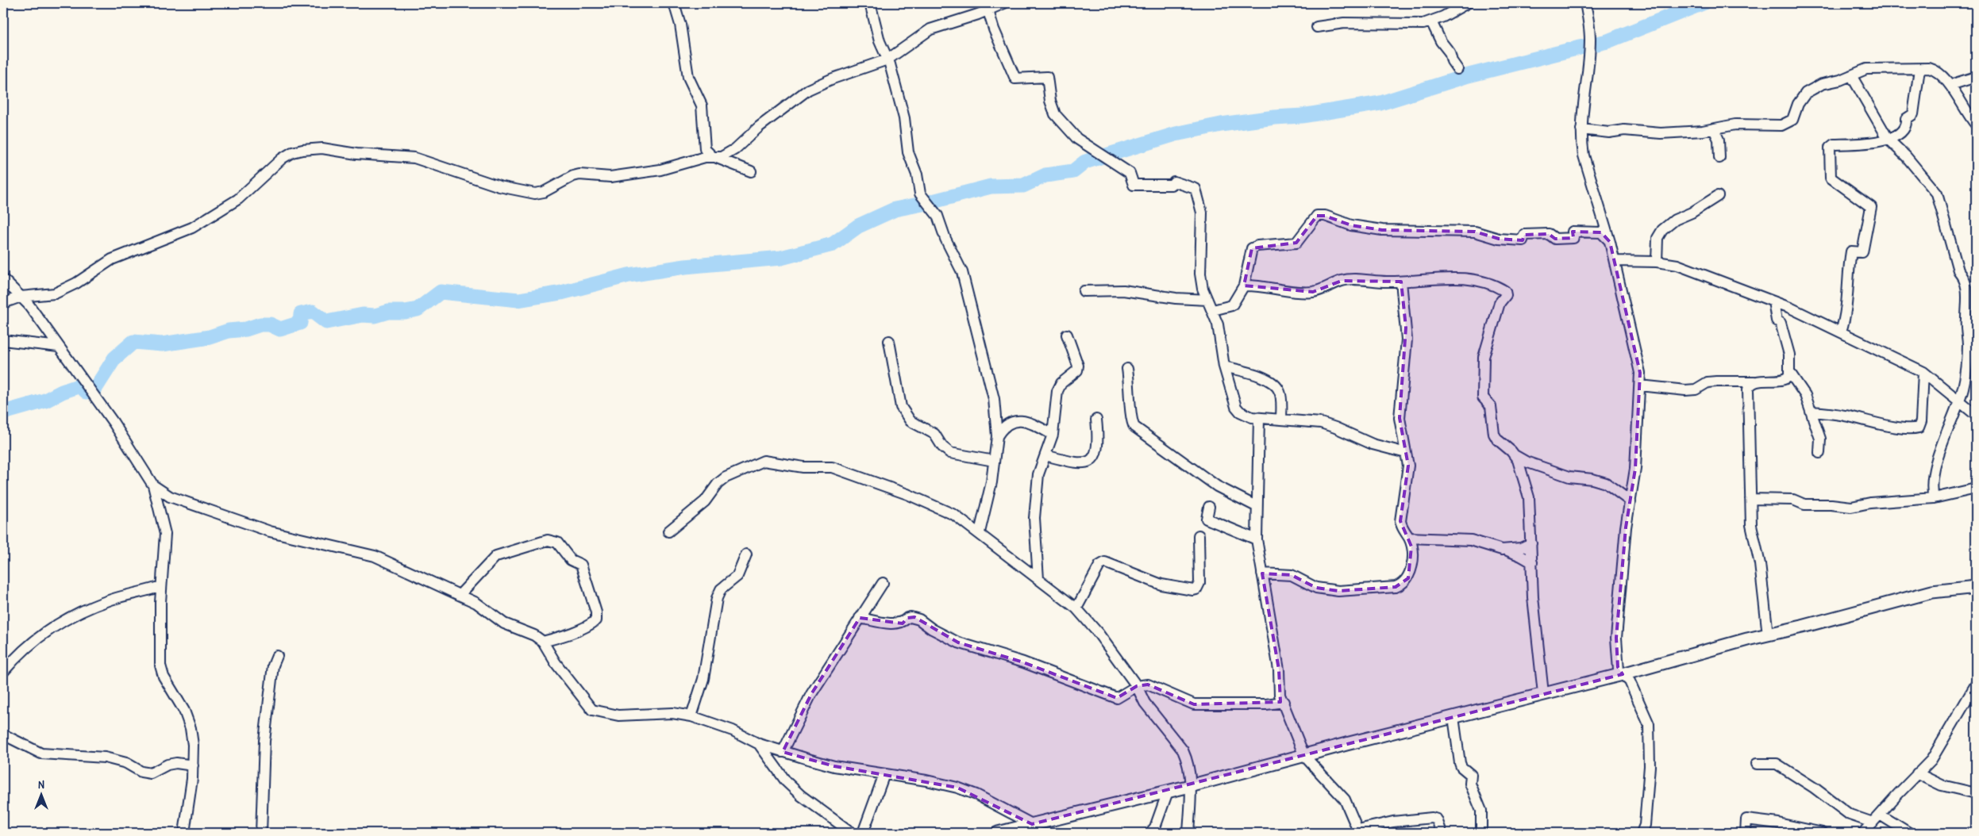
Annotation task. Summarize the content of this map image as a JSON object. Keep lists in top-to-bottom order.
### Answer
{
  "north": "top"
}
